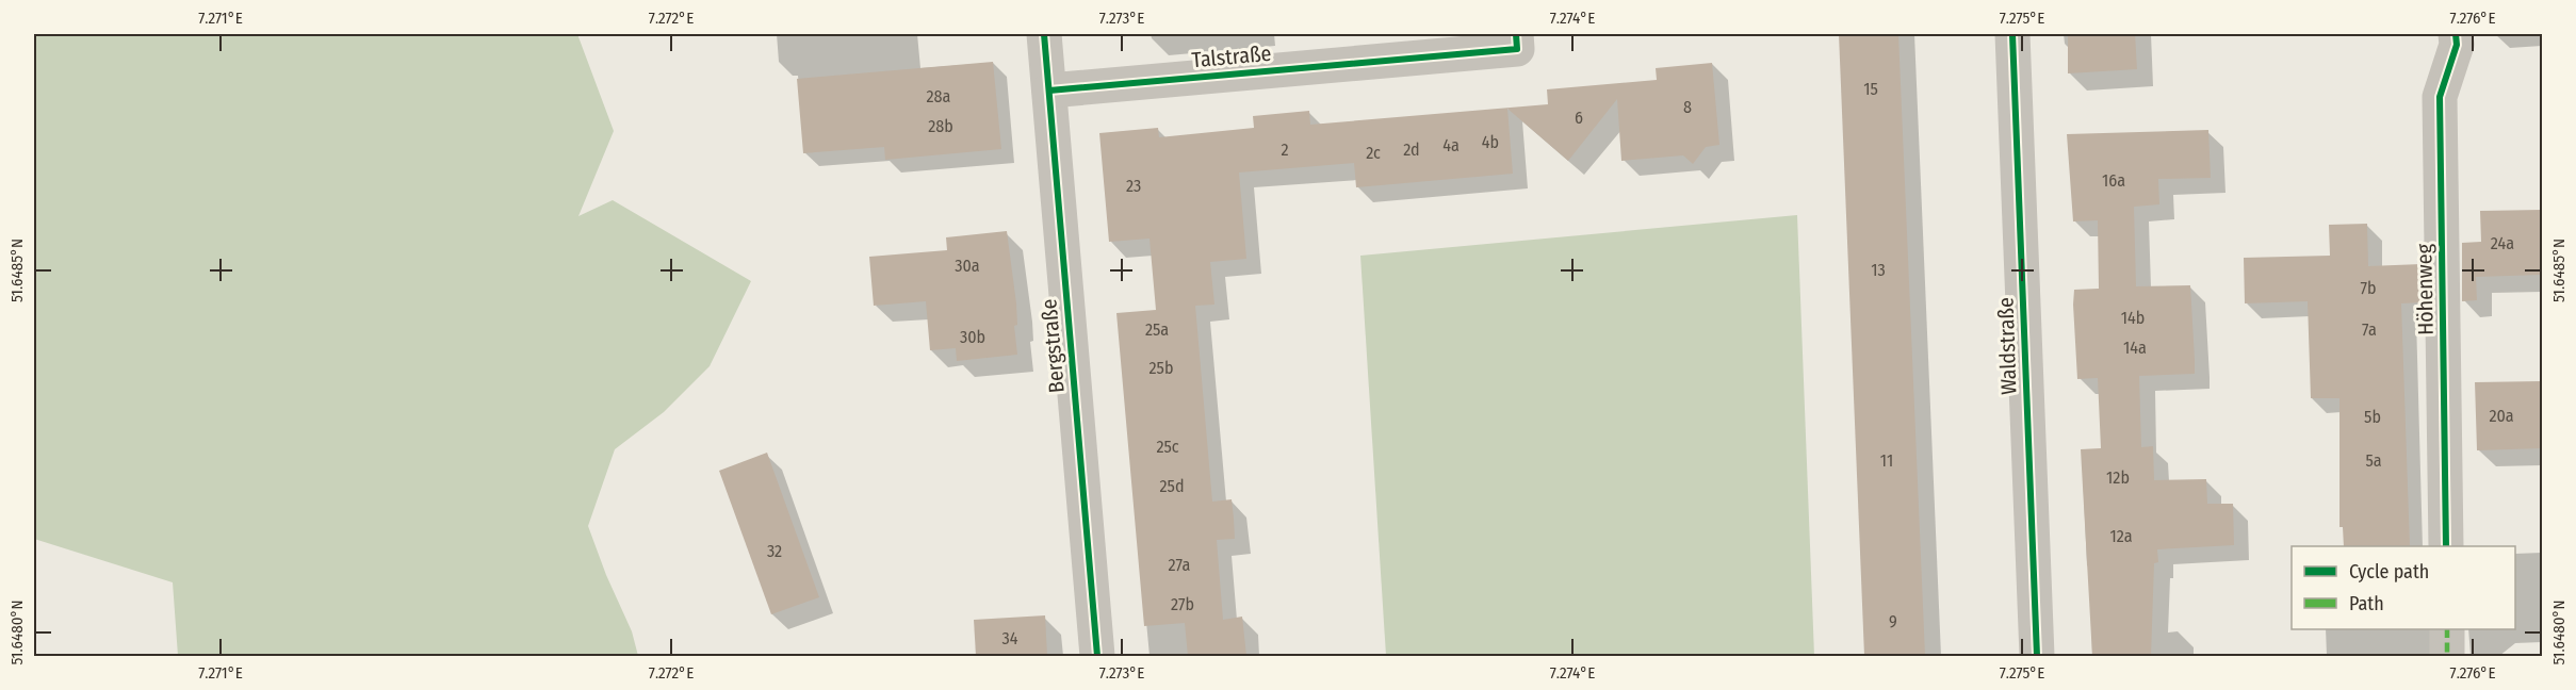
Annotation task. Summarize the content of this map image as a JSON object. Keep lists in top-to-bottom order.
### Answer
{
  "streets": {
    "street": [
      "Talstraße",
      "Höhenweg",
      "Bergstraße",
      "Waldstraße"
    ]
  },
  "crossings": [
    ["Talstraße", "Bergstraße"]
  ],
  "house_numbers": [
    "15",
    "28a",
    "8",
    "6",
    "28b",
    "4b",
    "4a",
    "2",
    "2d",
    "2c",
    "16a",
    "23",
    "24a",
    "30a",
    "13",
    "7b",
    "14b",
    "25a",
    "7a",
    "30b",
    "14a",
    "25b",
    "20a",
    "5b",
    "25c",
    "11",
    "5a",
    "12b",
    "25d",
    "12a",
    "32",
    "27a",
    "27b",
    "9",
    "34"
  ],
  "legend": ["Cycle path", "Path"],
  "coordinates": [
    "7.271°E",
    "7.272°E",
    "7.273°E",
    "7.274°E",
    "7.275°E",
    "7.276°E",
    "51.6485°N",
    "51.6480°N"
  ]
}
